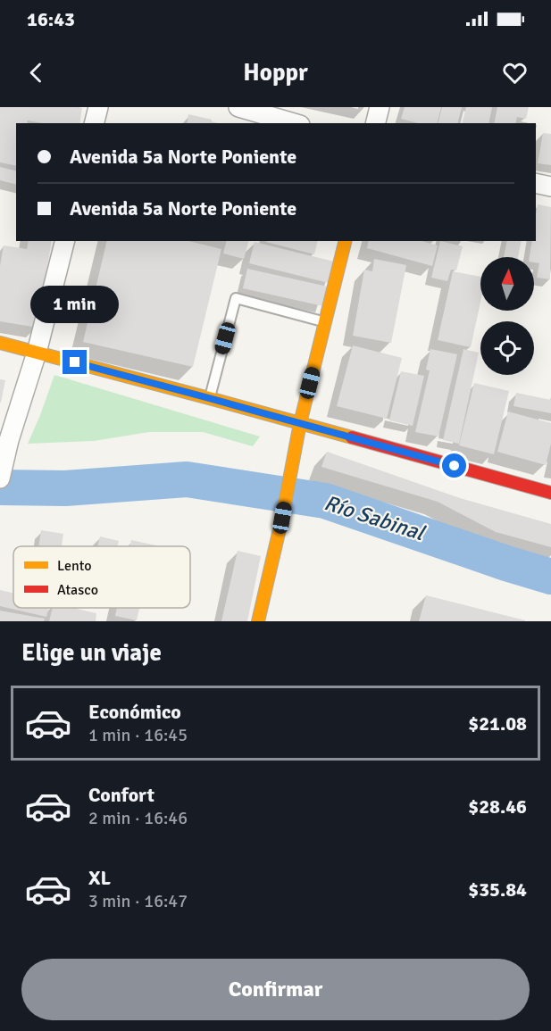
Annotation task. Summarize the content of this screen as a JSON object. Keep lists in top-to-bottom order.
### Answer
{
  "water": ["Río Sabinal"],
  "legend": ["Lento", "Atasco"],
  "north": "top",
  "page": {
    "status": "16:43",
    "header": "Hoppr",
    "banner": ["Avenida 5a Norte Poniente", "Avenida 5a Norte Poniente"],
    "bubble": "1 min",
    "heading": "Elige un viaje",
    "list": [
      {
        "name": "Económico",
        "note": "1 min · 16:45",
        "value": "$21.08"
      },
      {
        "name": "Confort",
        "note": "2 min · 16:46",
        "value": "$28.46"
      },
      {
        "name": "XL",
        "note": "3 min · 16:47",
        "value": "$35.84"
      }
    ],
    "buttons": "Confirmar"
  }
}
